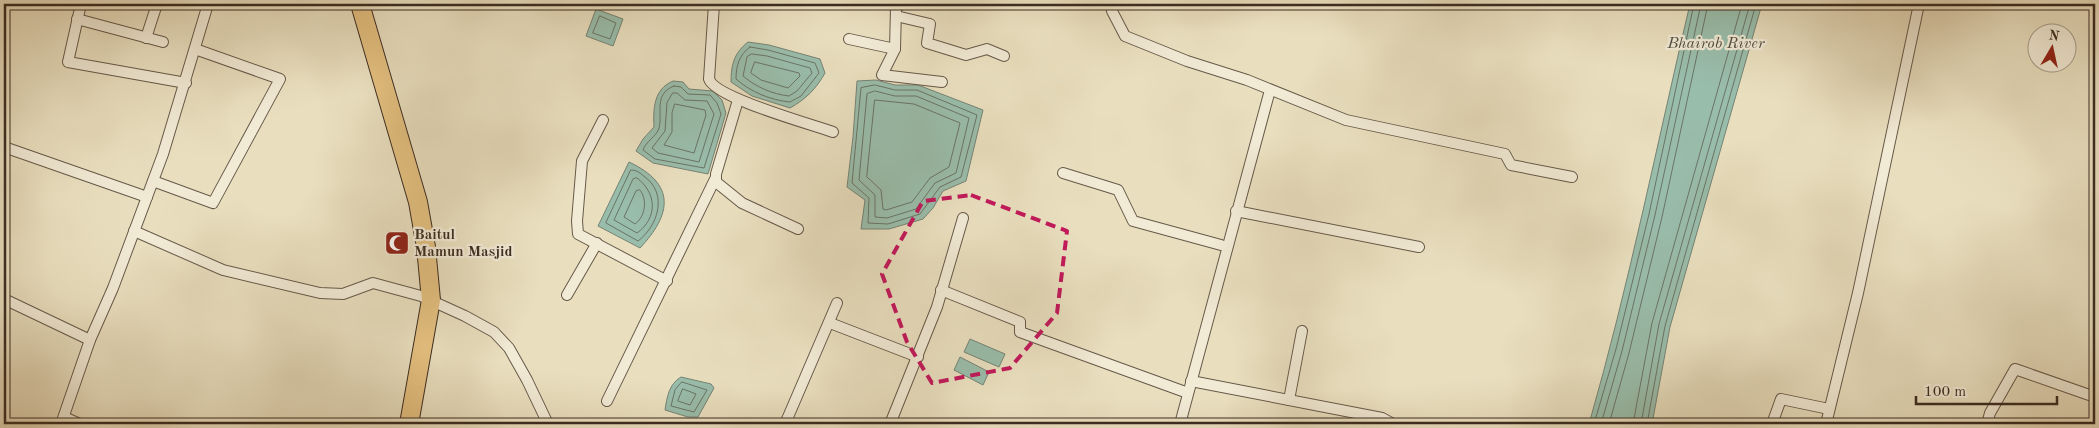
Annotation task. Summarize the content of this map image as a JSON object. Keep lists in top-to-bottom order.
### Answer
{
  "water": ["Bhairob River"],
  "places": {
    "mosque": ["Baitul Mamun Masjid"]
  },
  "scale_bar": "100 m",
  "north": "top"
}
